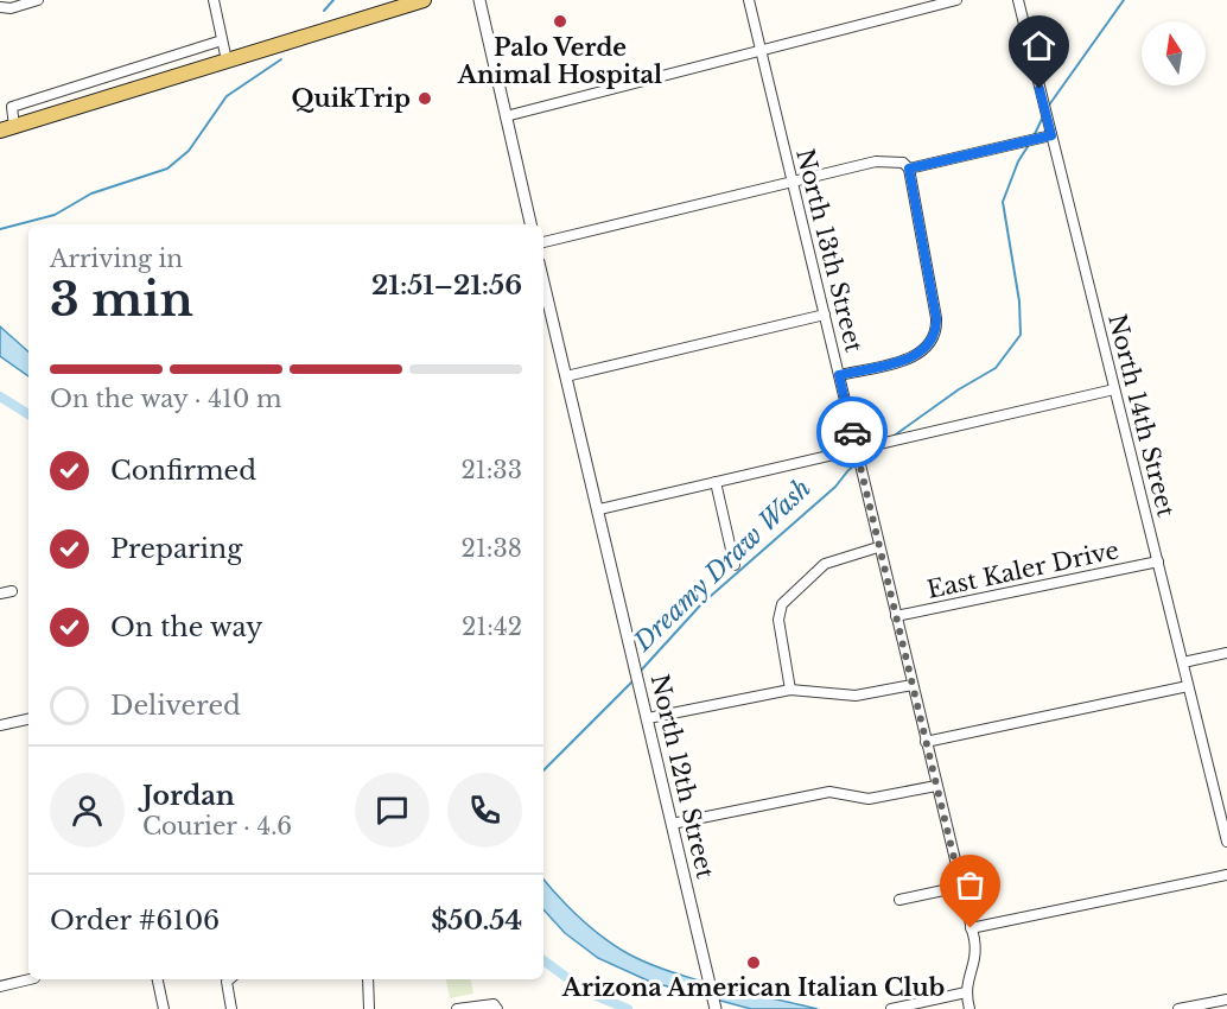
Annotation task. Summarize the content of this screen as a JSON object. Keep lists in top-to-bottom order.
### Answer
{
  "streets": {
    "street": [
      "North 13th Street",
      "North 14th Street",
      "East Kaler Drive",
      "North 12th Street"
    ]
  },
  "crossings": [
    ["North 13th Street", "East Kaler Drive"],
    ["North 14th Street", "East Kaler Drive"]
  ],
  "water": ["Dreamy Draw Wash"],
  "places": ["Palo Verde Animal Hospital", "QuikTrip", "Arizona American Italian Club"],
  "north": "top",
  "page": {
    "heading": ["3 min", "Arriving in", "21:51–21:56"],
    "panel": [
      "Jordan",
      "Courier · 4.6",
      "Order #6106",
      "$50.54"
    ],
    "bar": "On the way · 410 m",
    "list": [
      ["Confirmed", "21:33"],
      ["Preparing", "21:38"],
      ["On the way", "21:42"],
      "Delivered"
    ]
  }
}
